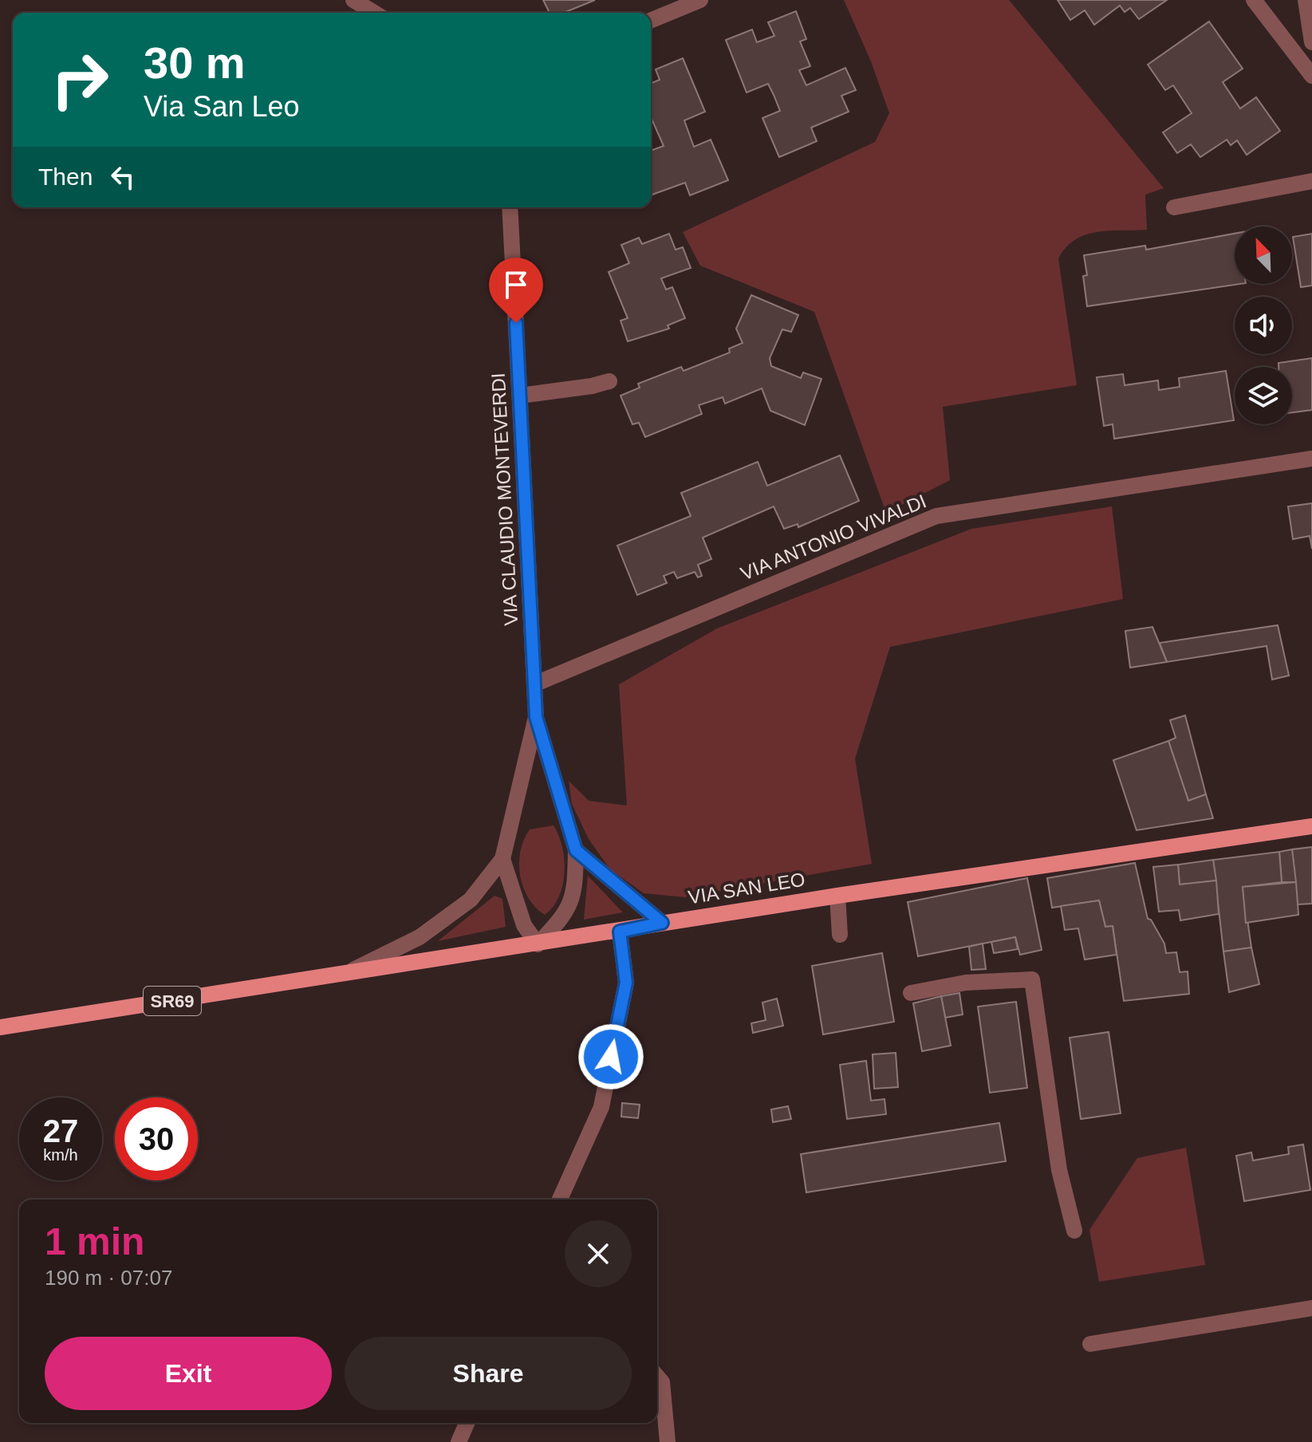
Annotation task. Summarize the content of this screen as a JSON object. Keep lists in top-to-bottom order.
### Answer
{
  "streets": {
    "main road": ["VIA SAN LEO", "SR69"],
    "street": ["VIA CLAUDIO MONTEVERDI", "VIA ANTONIO VIVALDI"]
  },
  "crossings": [
    ["VIA CLAUDIO MONTEVERDI", "VIA ANTONIO VIVALDI"]
  ],
  "north": "top left",
  "page": {
    "turn": ["30 m", "Via San Leo"],
    "then": "Then",
    "speed": "27 km/h",
    "limit": "30",
    "heading": ["1 min", "190 m · 07:07"],
    "buttons": ["Exit", "Share"]
  }
}
